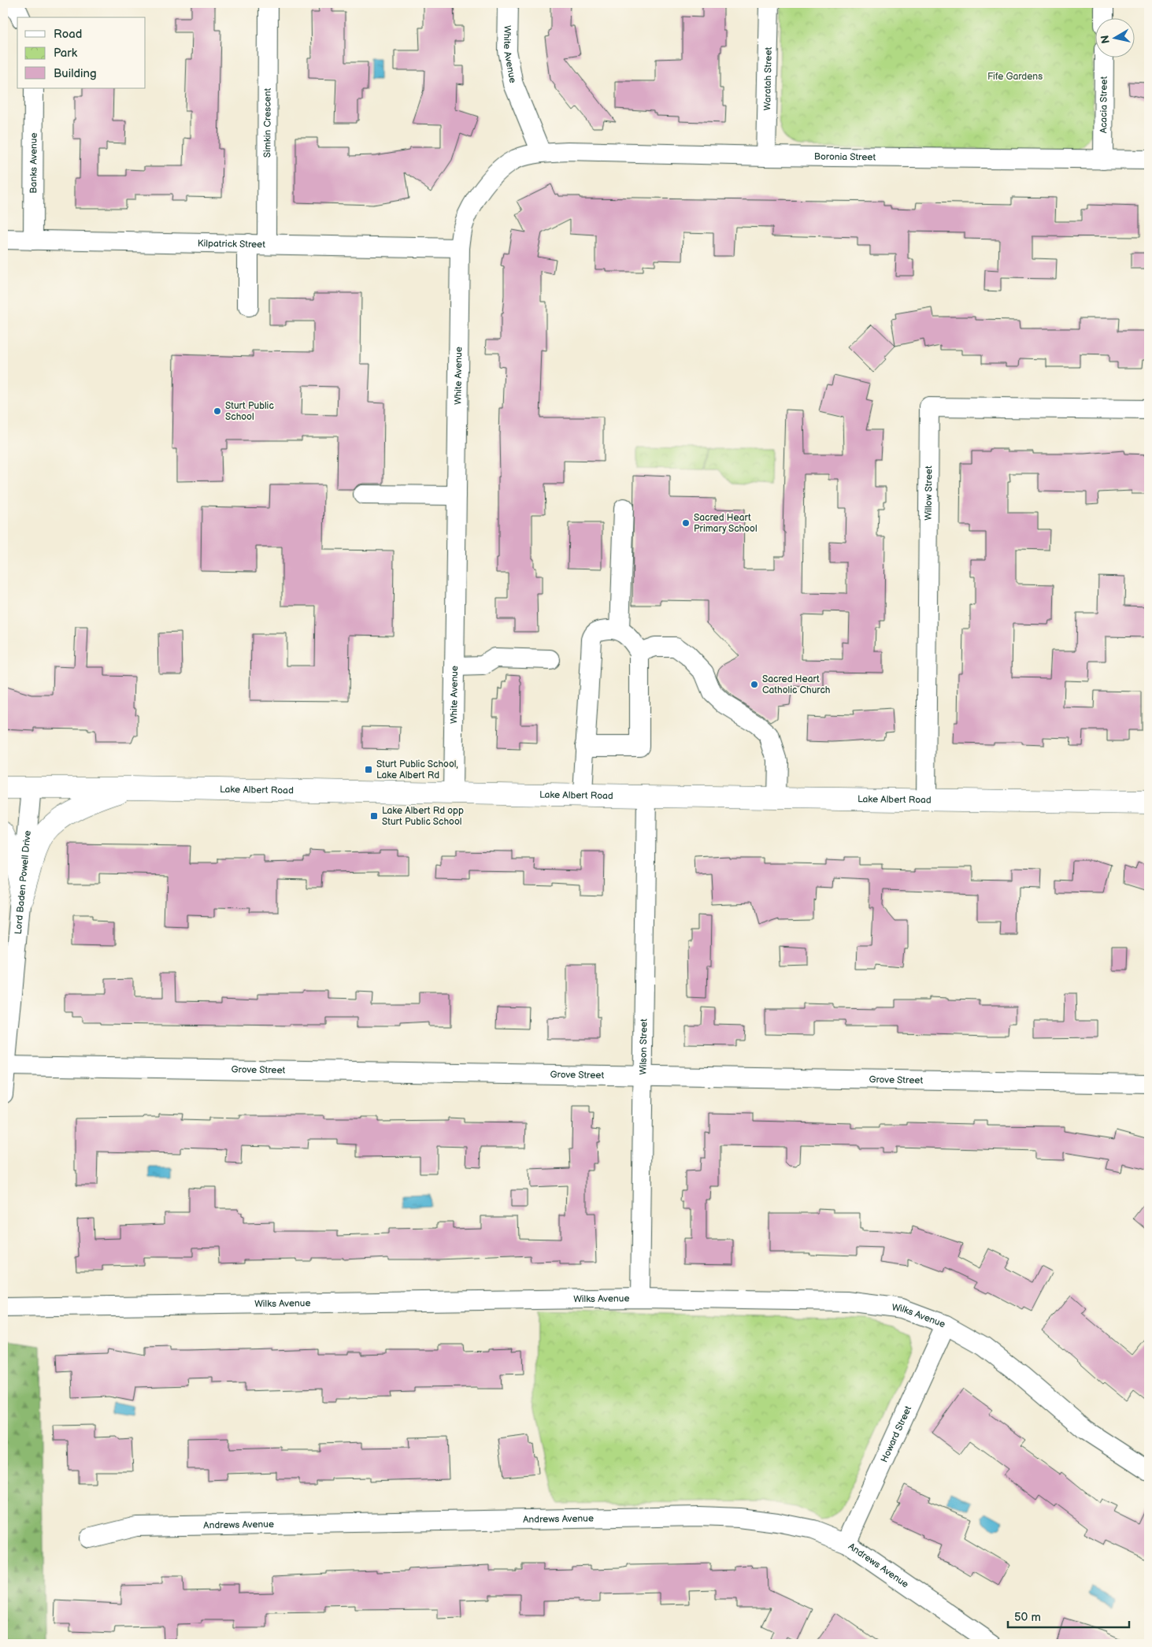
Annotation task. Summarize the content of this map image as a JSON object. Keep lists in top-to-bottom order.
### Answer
{
  "streets": {
    "main road": ["Lake Albert Road"],
    "street": [
      "White Avenue",
      "Waratah Street",
      "Acacia Street",
      "Simkin Crescent",
      "Boronia Street",
      "Banks Avenue",
      "Kilpatrick Street",
      "Willow Street",
      "Lord Baden Powell Drive",
      "Wilson Street",
      "Grove Street",
      "Wilks Avenue",
      "Howard Street",
      "Andrews Avenue"
    ]
  },
  "crossings": [
    ["White Avenue", "Boronia Street"],
    ["White Avenue", "Kilpatrick Street"],
    ["White Avenue", "Lake Albert Road"],
    ["Waratah Street", "Boronia Street"],
    ["Acacia Street", "Boronia Street"],
    ["Simkin Crescent", "Kilpatrick Street"],
    ["Banks Avenue", "Kilpatrick Street"],
    ["Willow Street", "Lake Albert Road"],
    ["Lake Albert Road", "Lord Baden Powell Drive"],
    ["Lake Albert Road", "Wilson Street"],
    ["Lord Baden Powell Drive", "Grove Street"],
    ["Wilson Street", "Grove Street"],
    ["Wilson Street", "Wilks Avenue"],
    ["Wilks Avenue", "Howard Street"],
    ["Howard Street", "Andrews Avenue"]
  ],
  "parks": ["Fife Gardens"],
  "places": {
    "other": ["Sturt Public School", "Sacred Heart Primary School", "Sacred Heart Catholic Church"],
    "transit": ["Sturt Public School, Lake Albert Rd", "Lake Albert Rd opp Sturt Public School"]
  },
  "legend": ["Road", "Park", "Building"],
  "scale_bar": "50 m",
  "north": "left"
}
